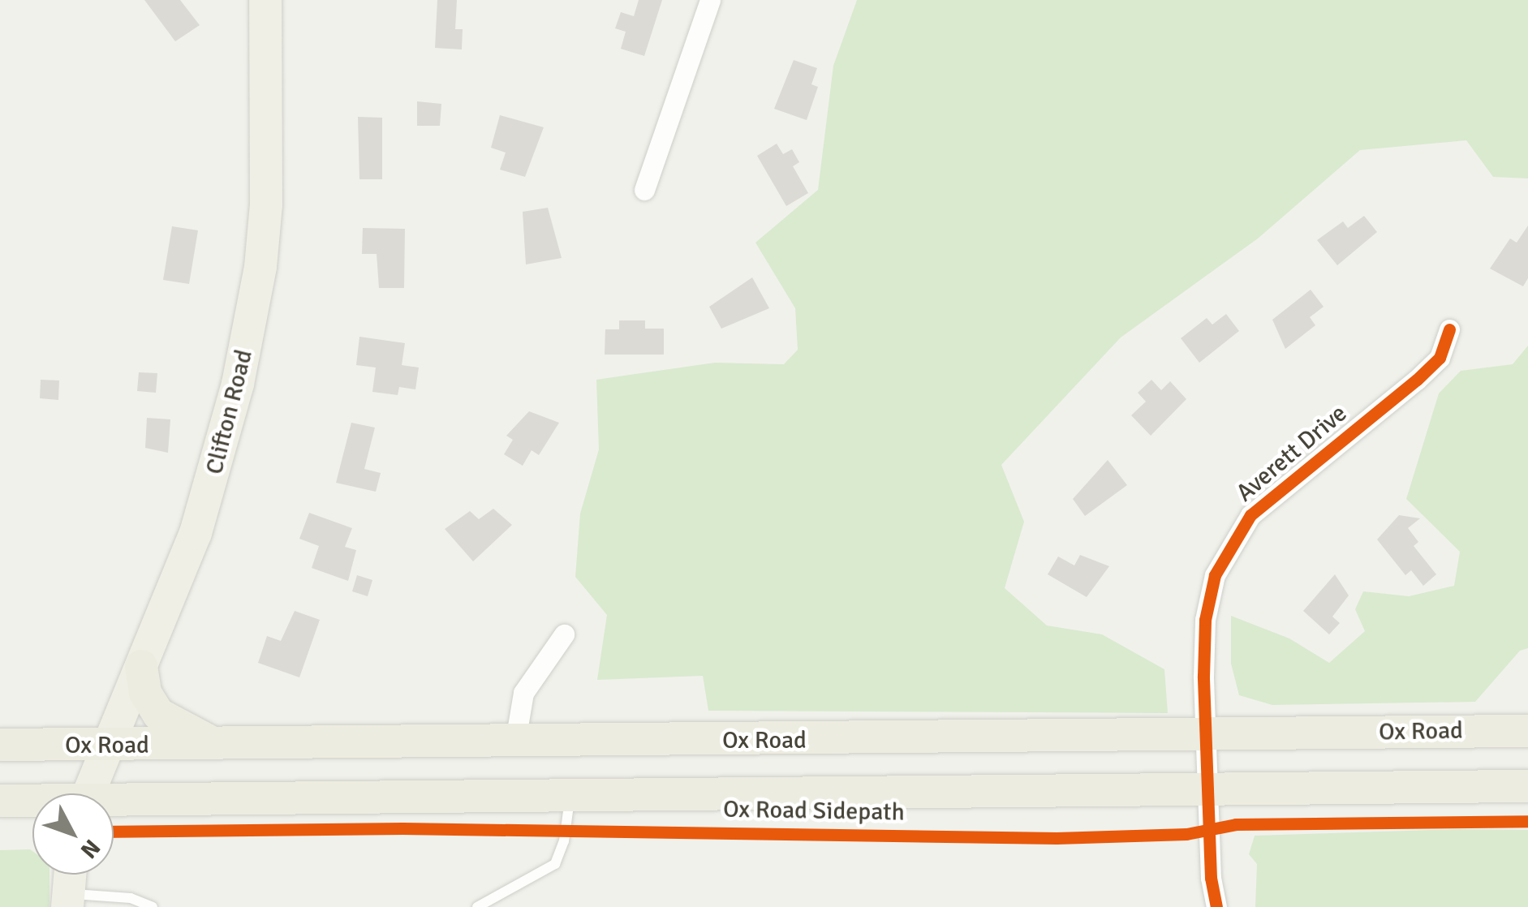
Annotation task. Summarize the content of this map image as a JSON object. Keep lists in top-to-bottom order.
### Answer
{
  "streets": {
    "highway": ["Ox Road"],
    "main road": ["Clifton Road"],
    "street": ["Averett Drive"],
    "cycle path": ["Ox Road Sidepath"]
  },
  "crossings": [
    ["Clifton Road", "Ox Road"],
    ["Averett Drive", "Ox Road"]
  ],
  "north": "bottom right"
}
